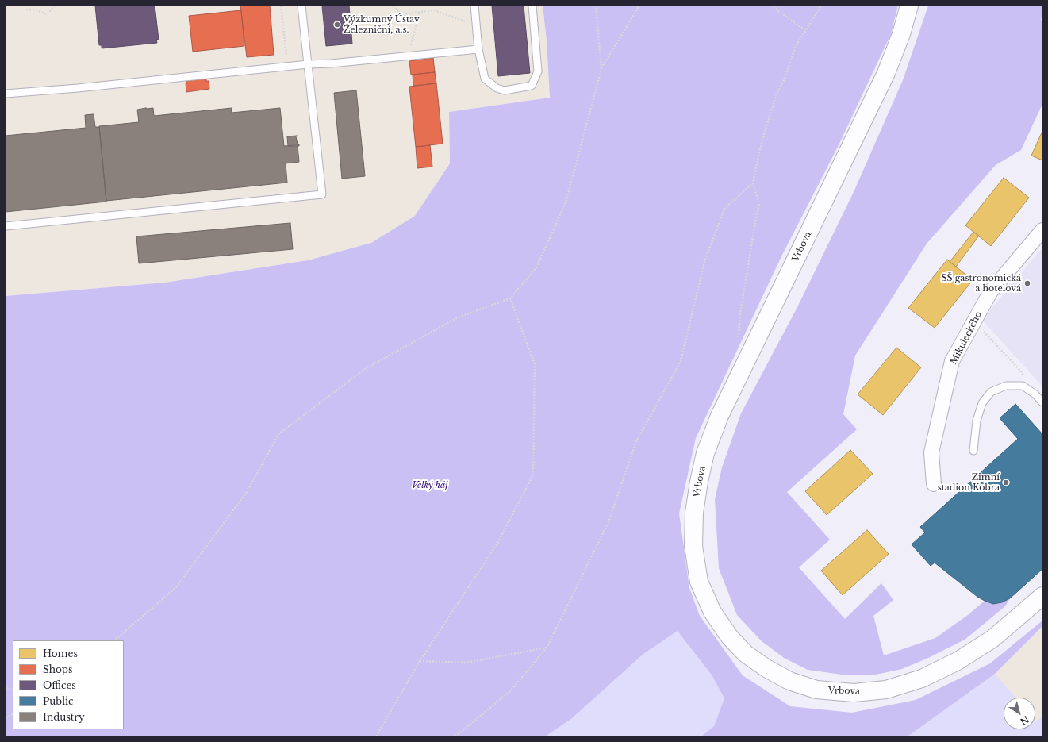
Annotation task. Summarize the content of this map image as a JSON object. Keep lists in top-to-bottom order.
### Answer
{
  "streets": {
    "main road": ["Vrbova"],
    "street": ["Mikuleckého"]
  },
  "parks": ["Velký háj"],
  "places": ["Výzkumný Ústav Železniční, a.s.", "SŠ gastronomická a hotelová", "Zimní stadion Kobra"],
  "legend": [
    "Homes",
    "Shops",
    "Offices",
    "Public",
    "Industry"
  ],
  "north": "bottom right"
}
